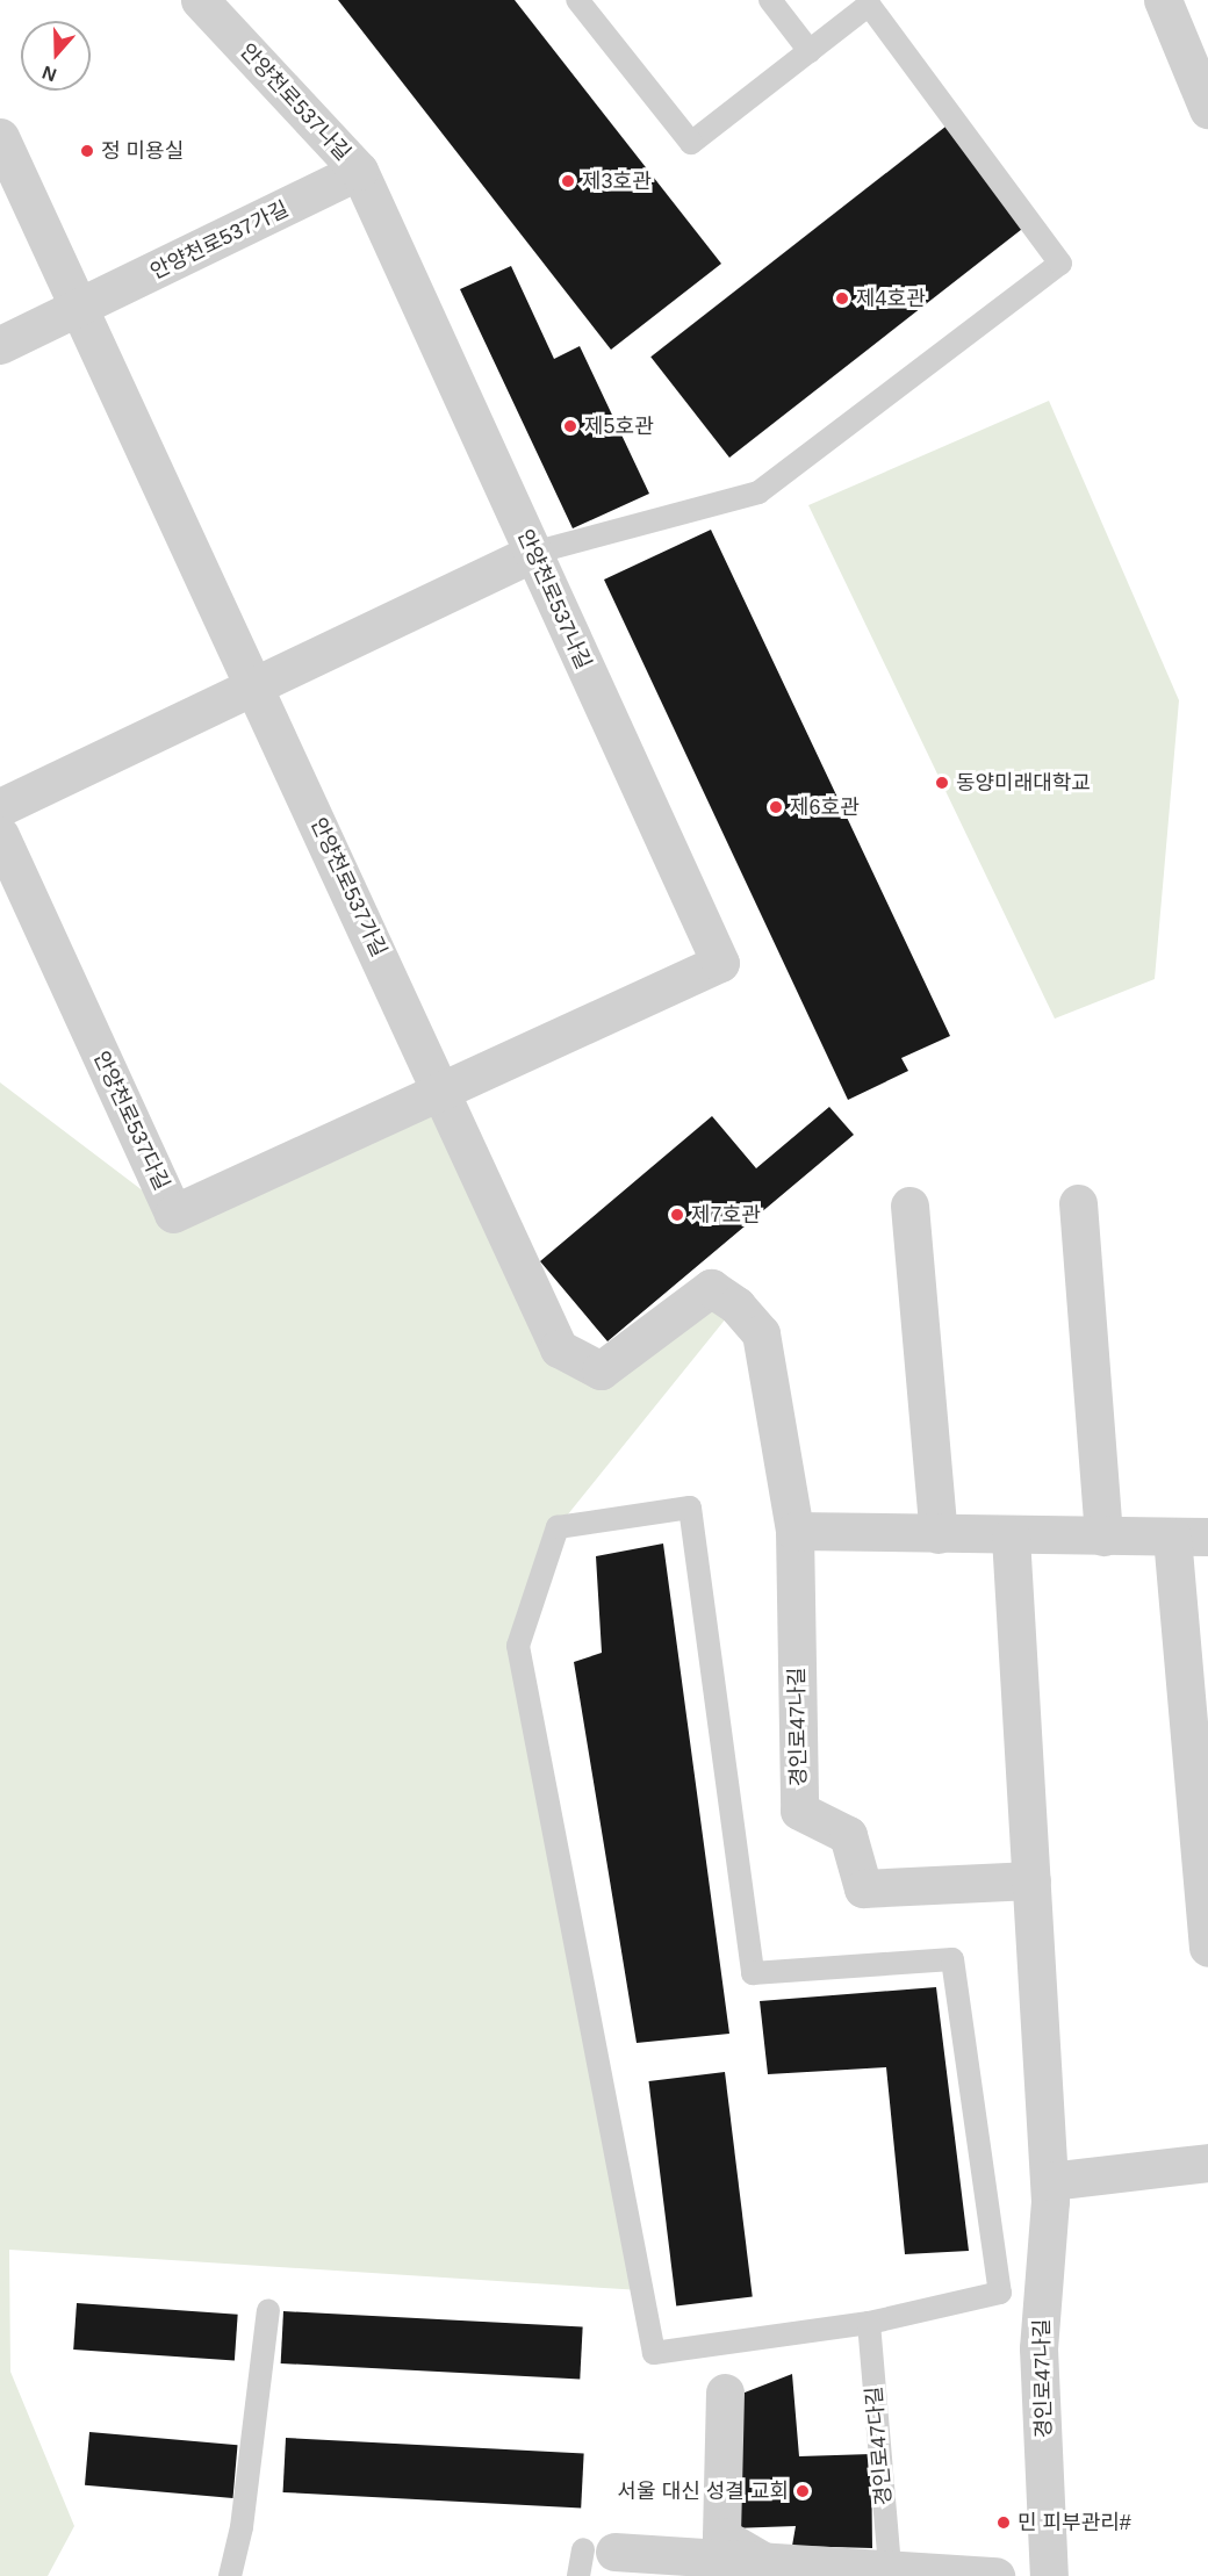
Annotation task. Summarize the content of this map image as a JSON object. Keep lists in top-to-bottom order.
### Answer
{
  "streets": {
    "street": [
      "안양천로537나길",
      "안양천로537가길",
      "안양천로537다길",
      "경인로47나길"
    ],
    "lane": ["경인로47다길"]
  },
  "crossings": [
    ["안양천로537나길", "안양천로537가길"],
    ["안양천로537나길", "안양천로537다길"],
    ["안양천로537가길", "안양천로537다길"],
    ["안양천로537가길", "경인로47나길"]
  ],
  "places": [
    "정 미용실",
    "제3호관",
    "제4호관",
    "제5호관",
    "동양미래대학교",
    "제6호관",
    "제7호관",
    "서울 대신 성결 교회",
    "민 피부관리#"
  ],
  "north": "bottom"
}
